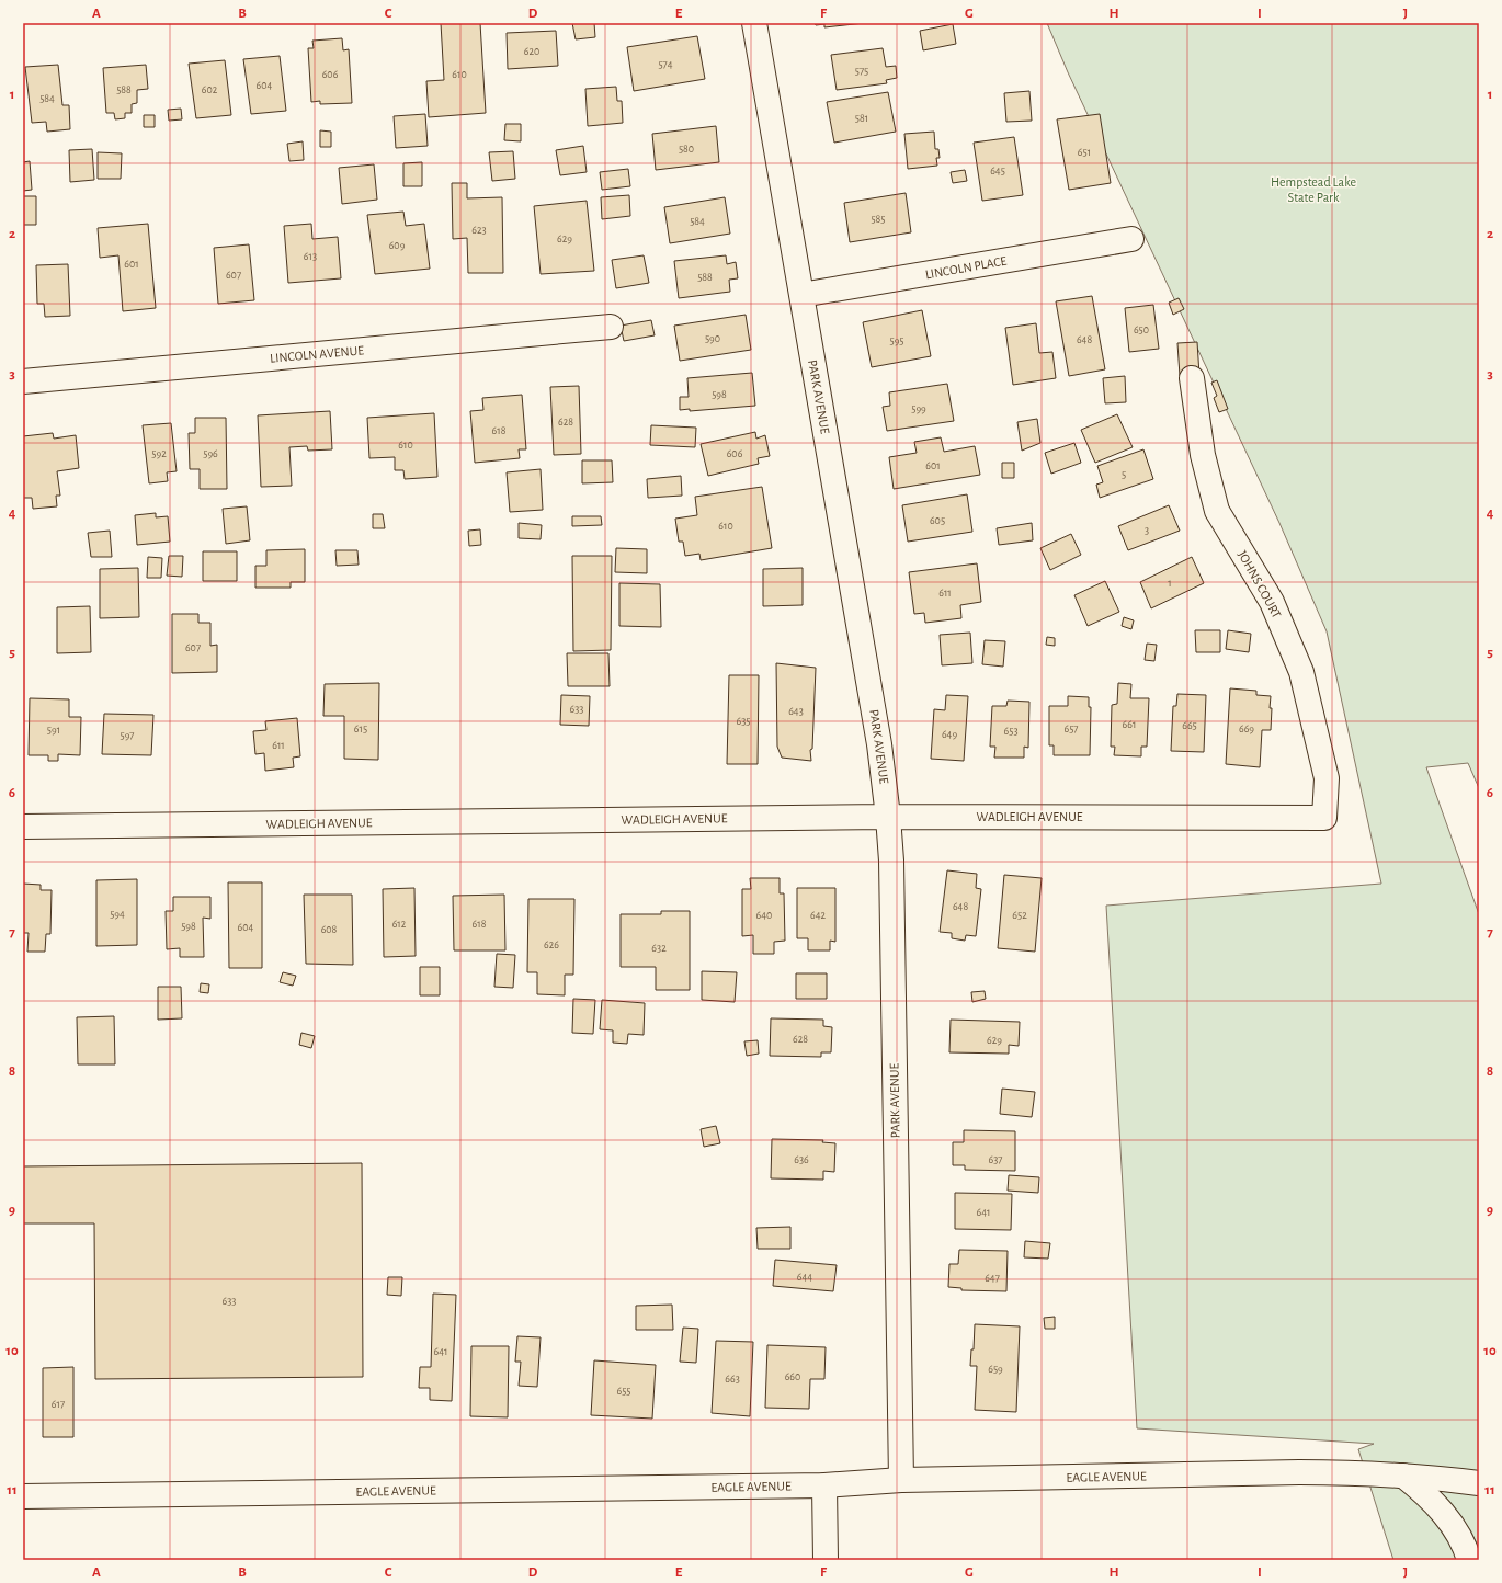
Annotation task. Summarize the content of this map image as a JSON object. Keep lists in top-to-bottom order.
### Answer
{
  "streets": {
    "main road": [
      "LINCOLN PLACE",
      "LINCOLN AVENUE",
      "PARK AVENUE",
      "JOHNS COURT",
      "WADLEIGH AVENUE",
      "EAGLE AVENUE"
    ]
  },
  "crossings": [
    ["LINCOLN PLACE", "PARK AVENUE"],
    ["PARK AVENUE", "WADLEIGH AVENUE"],
    ["PARK AVENUE", "EAGLE AVENUE"],
    ["JOHNS COURT", "WADLEIGH AVENUE"]
  ],
  "parks": ["Hempstead Lake State Park"],
  "house_numbers": [
    "620",
    "574",
    "575",
    "606",
    "610",
    "604",
    "588",
    "602",
    "584",
    "581",
    "580",
    "651",
    "645",
    "585",
    "584",
    "623",
    "629",
    "609",
    "613",
    "601",
    "607",
    "588",
    "650",
    "590",
    "648",
    "595",
    "598",
    "599",
    "628",
    "618",
    "610",
    "592",
    "596",
    "606",
    "601",
    "5",
    "605",
    "610",
    "3",
    "1",
    "611",
    "607",
    "633",
    "643",
    "635",
    "661",
    "665",
    "615",
    "657",
    "669",
    "591",
    "653",
    "649",
    "597",
    "611",
    "648",
    "594",
    "640",
    "642",
    "652",
    "612",
    "618",
    "598",
    "604",
    "608",
    "626",
    "632",
    "628",
    "629",
    "636",
    "637",
    "641",
    "644",
    "647",
    "633",
    "641",
    "659",
    "660",
    "663",
    "655",
    "617"
  ],
  "grid": {
    "columns": [
      "A",
      "B",
      "C",
      "D",
      "E",
      "F",
      "G",
      "H",
      "I",
      "J"
    ],
    "rows": [
      "1",
      "2",
      "3",
      "4",
      "5",
      "6",
      "7",
      "8",
      "9",
      "10",
      "11"
    ]
  }
}
